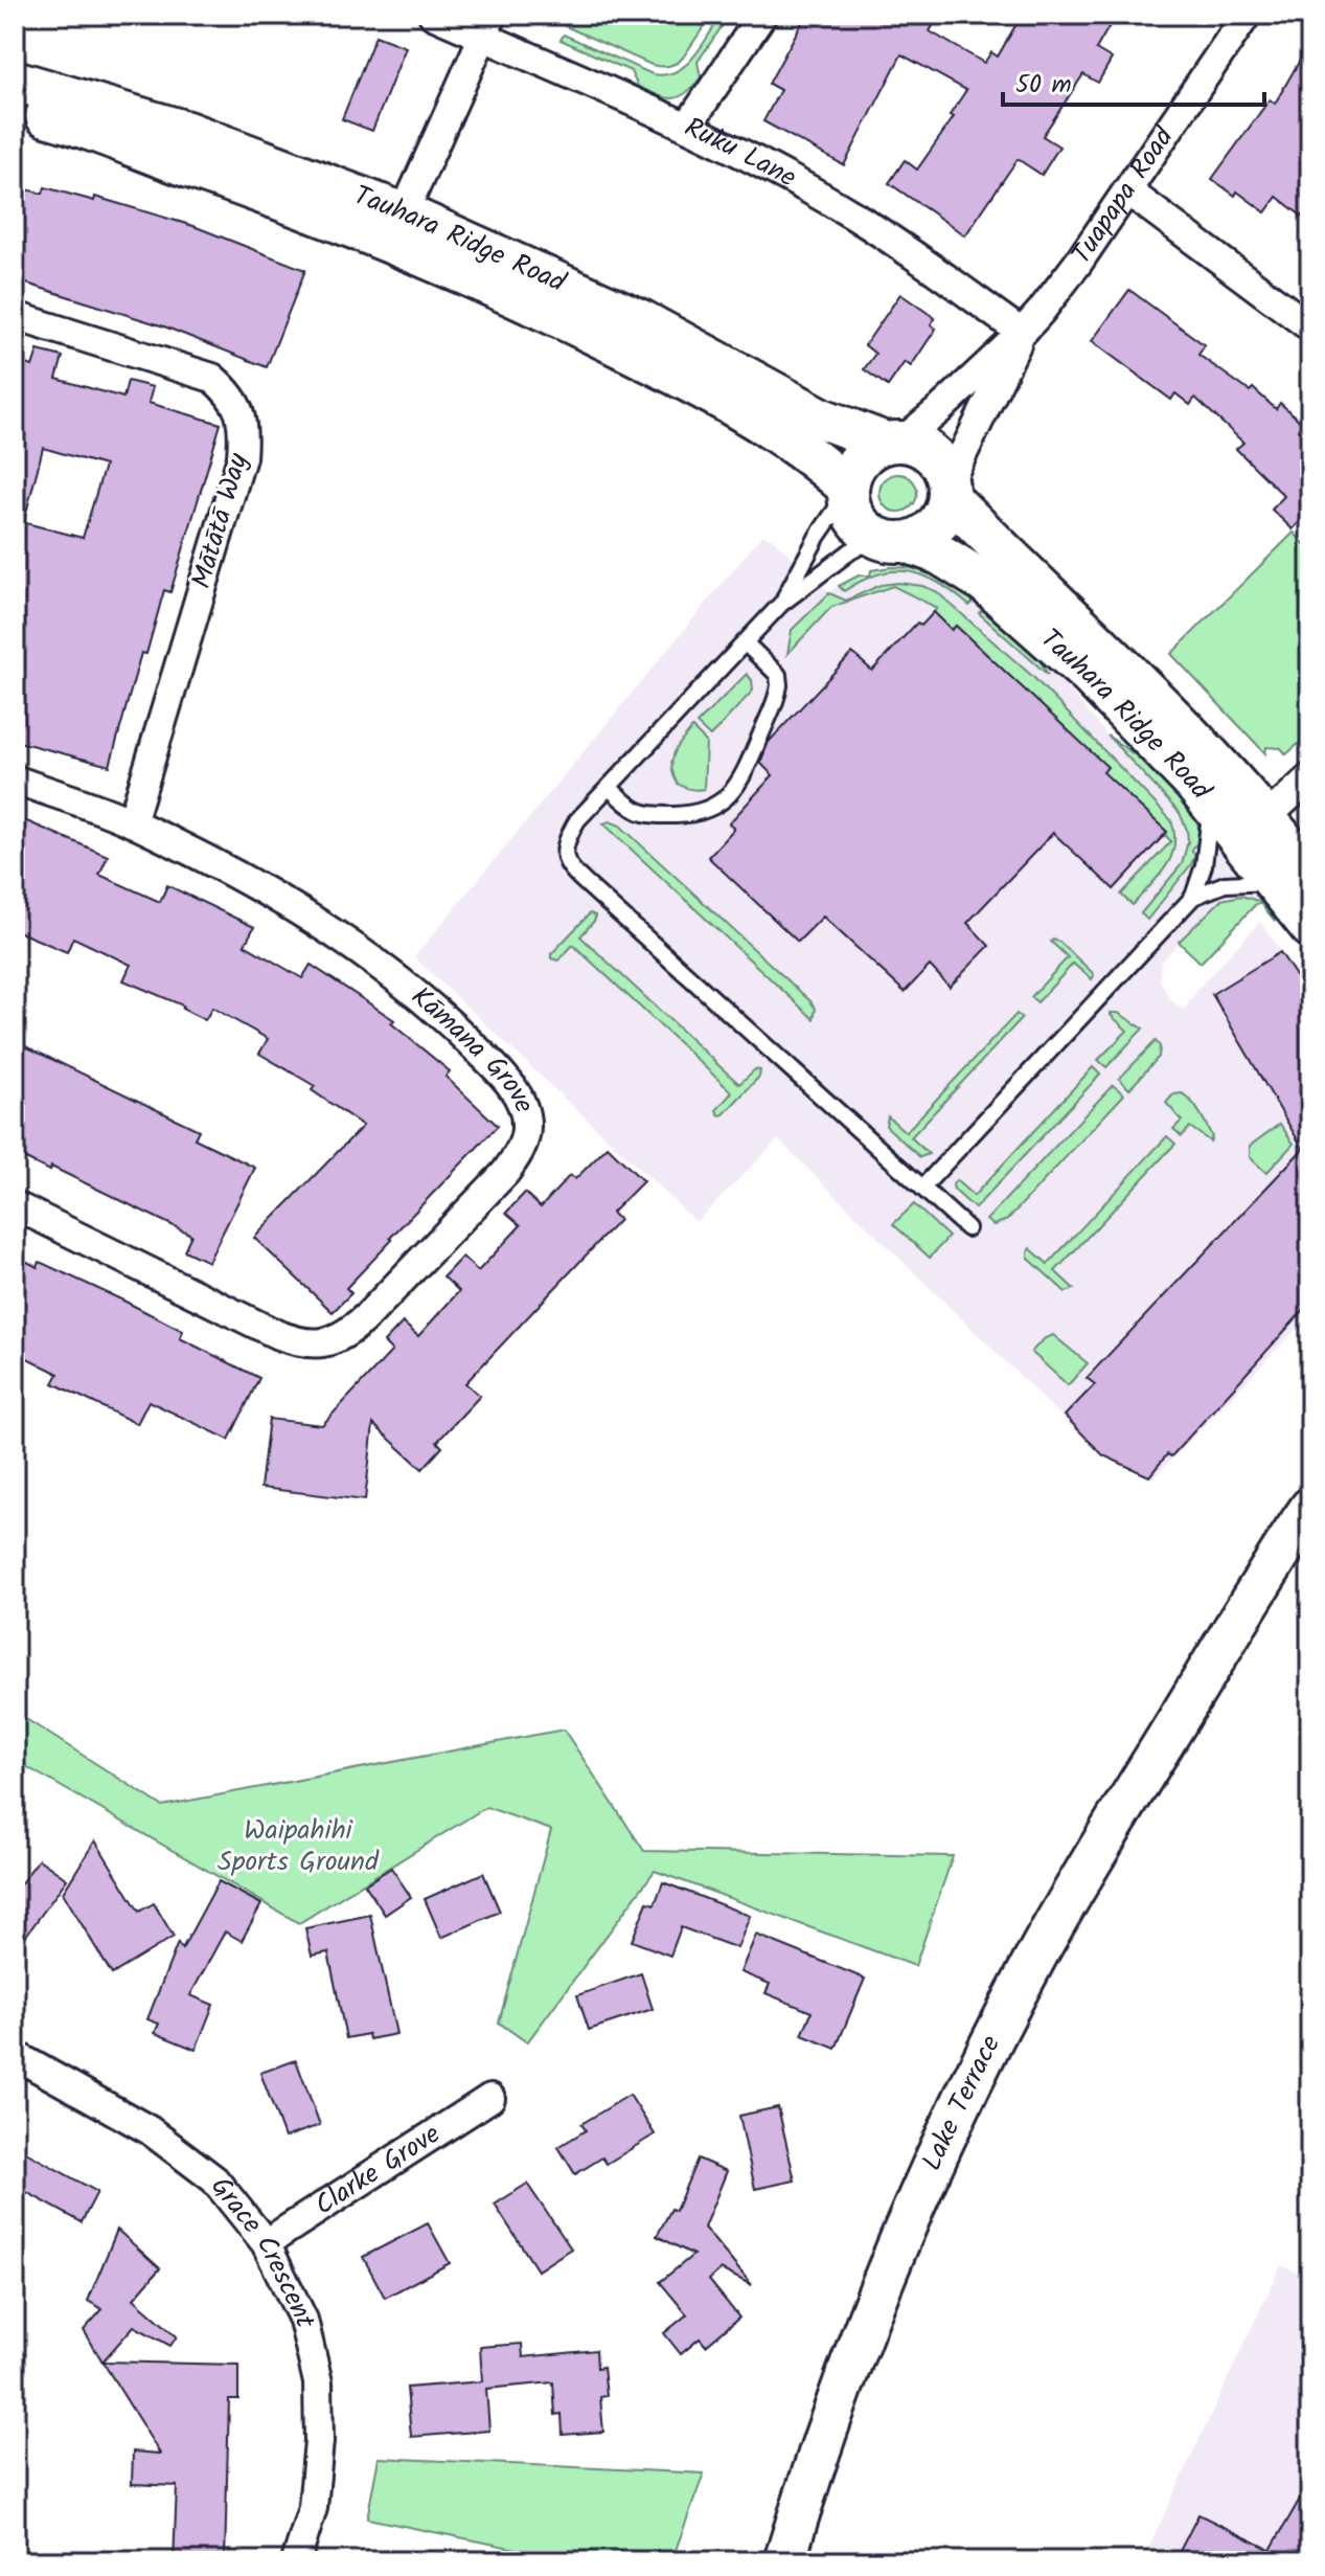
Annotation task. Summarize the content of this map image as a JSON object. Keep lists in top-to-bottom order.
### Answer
{
  "streets": {
    "street": [
      "Ruku Lane",
      "Tuapapa Road",
      "Tauhara Ridge Road",
      "Mātātā Way",
      "Kāmana Grove",
      "Lake Terrace",
      "Clarke Grove",
      "Grace Crescent"
    ]
  },
  "crossings": [
    ["Ruku Lane", "Tuapapa Road"],
    ["Tuapapa Road", "Tauhara Ridge Road"],
    ["Mātātā Way", "Kāmana Grove"],
    ["Clarke Grove", "Grace Crescent"]
  ],
  "parks": ["Waipahihi Sports Ground"],
  "scale_bar": "50 m"
}
